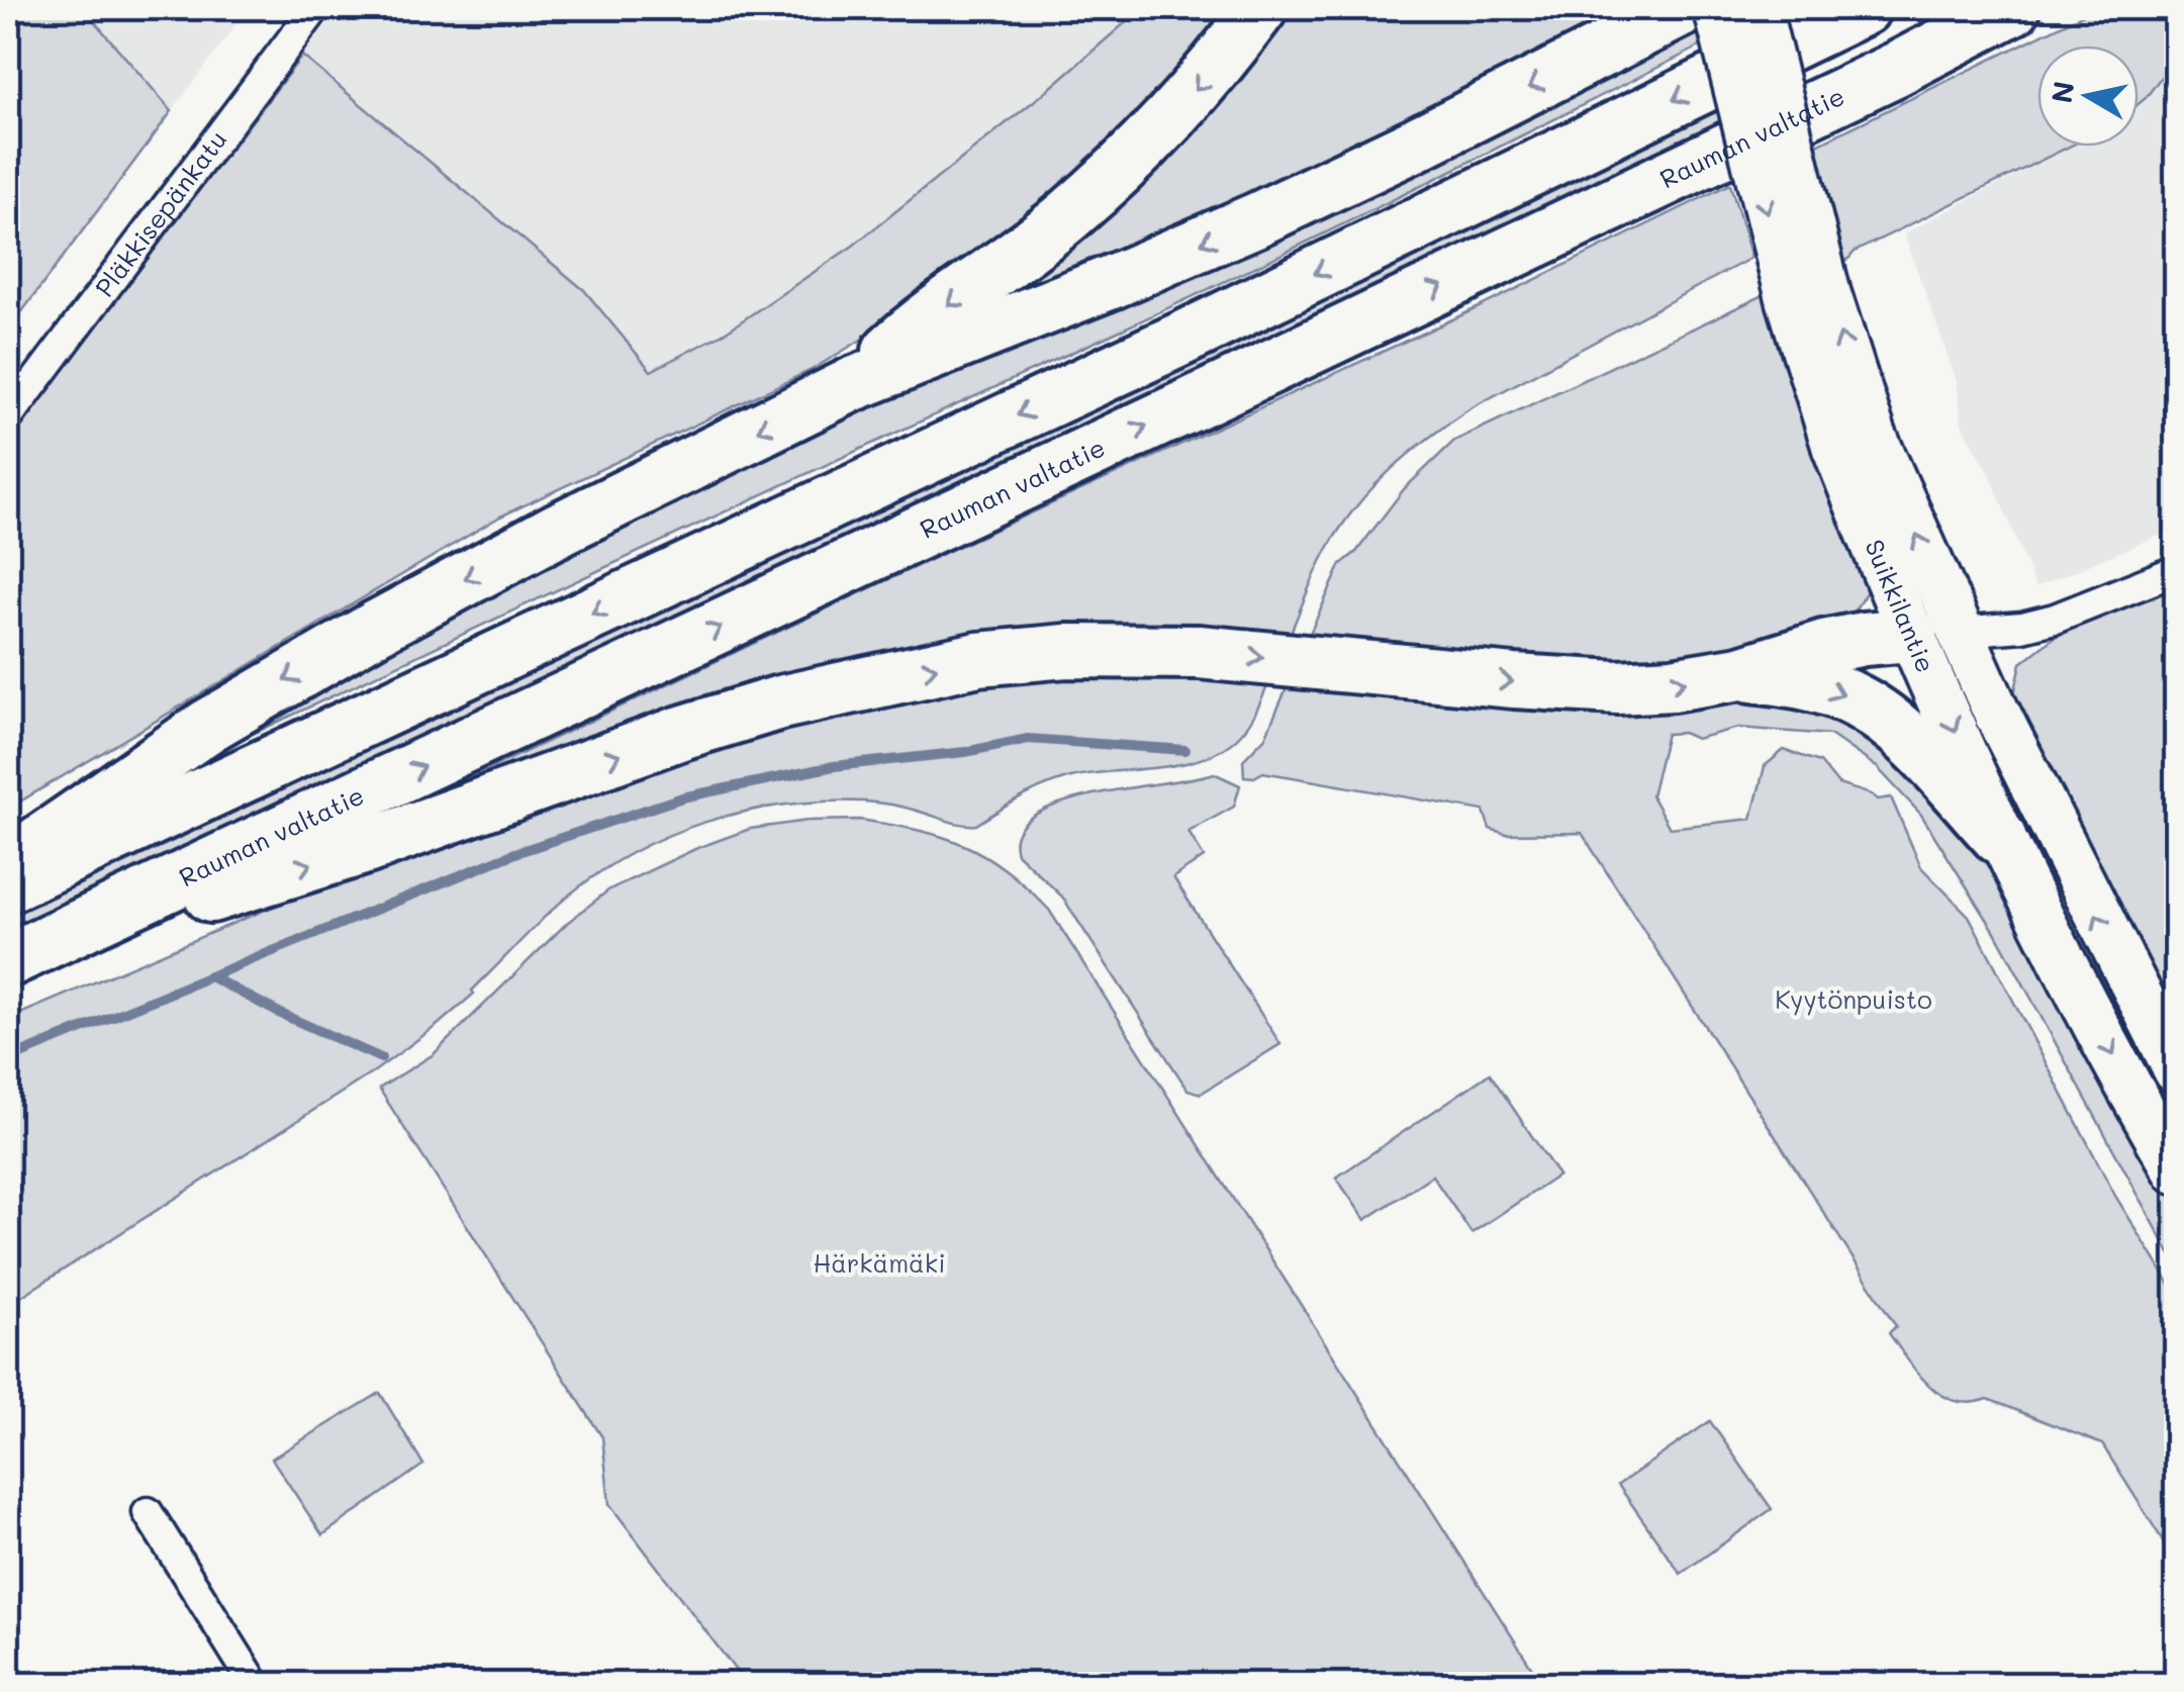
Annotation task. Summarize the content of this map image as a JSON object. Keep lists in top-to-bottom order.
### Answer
{
  "streets": {
    "highway": ["Rauman valtatie"],
    "main road": ["Suikkilantie"],
    "street": ["Pläkkisepänkatu"]
  },
  "parks": ["Kyytönpuisto", "Härkämäki"],
  "north": "left"
}
